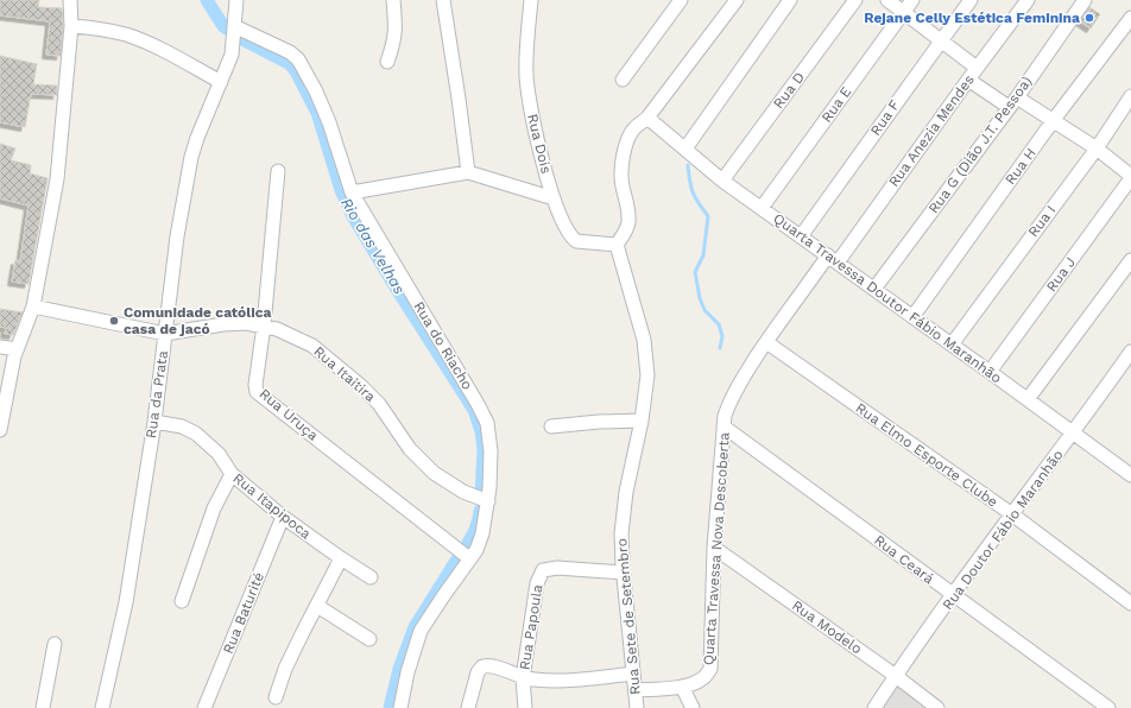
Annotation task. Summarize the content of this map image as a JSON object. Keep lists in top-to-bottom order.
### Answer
{
  "streets": {
    "street": [
      "Rua D",
      "Rua E",
      "Rua F",
      "Rua Anezia Mendes",
      "Rua Dois",
      "Rua G (Dião J.T. Pessoa)",
      "Rua H",
      "Rua I",
      "Rua J",
      "Quarta Travessa Doutor Fábio Maranhão",
      "Rua do Riacho",
      "Rua Itaitira",
      "Rua da Prata",
      "Rua Uruça",
      "Rua Elmo Esporte Clube",
      "Rua Itapipoca",
      "Rua Doutor Fábio Maranhão",
      "Quarta Travessa Nova Descoberta",
      "Rua Ceará",
      "Rua Baturité",
      "Rua Sete de Setembro",
      "Rua Papoula",
      "Rua Modelo"
    ]
  },
  "crossings": [
    ["Rua D", "Quarta Travessa Doutor Fábio Maranhão"],
    ["Rua E", "Quarta Travessa Doutor Fábio Maranhão"],
    ["Rua F", "Quarta Travessa Doutor Fábio Maranhão"],
    ["Rua Anezia Mendes", "Quarta Travessa Doutor Fábio Maranhão"],
    ["Rua Anezia Mendes", "Quarta Travessa Nova Descoberta"],
    ["Rua Dois", "Rua Sete de Setembro"],
    ["Rua G (Dião J.T. Pessoa)", "Quarta Travessa Doutor Fábio Maranhão"],
    ["Rua H", "Quarta Travessa Doutor Fábio Maranhão"],
    ["Rua I", "Quarta Travessa Doutor Fábio Maranhão"],
    ["Rua J", "Quarta Travessa Doutor Fábio Maranhão"],
    ["Quarta Travessa Doutor Fábio Maranhão", "Rua Doutor Fábio Maranhão"],
    ["Quarta Travessa Doutor Fábio Maranhão", "Quarta Travessa Nova Descoberta"],
    ["Rua do Riacho", "Rua Itaitira"],
    ["Rua do Riacho", "Rua da Prata"],
    ["Rua do Riacho", "Rua Uruça"],
    ["Rua Itaitira", "Rua da Prata"],
    ["Rua Itaitira", "Rua Uruça"],
    ["Rua da Prata", "Rua Itapipoca"],
    ["Rua Elmo Esporte Clube", "Rua Doutor Fábio Maranhão"],
    ["Rua Elmo Esporte Clube", "Quarta Travessa Nova Descoberta"],
    ["Rua Itapipoca", "Rua Baturité"],
    ["Rua Doutor Fábio Maranhão", "Rua Ceará"],
    ["Rua Doutor Fábio Maranhão", "Rua Modelo"],
    ["Quarta Travessa Nova Descoberta", "Rua Ceará"],
    ["Quarta Travessa Nova Descoberta", "Rua Sete de Setembro"],
    ["Quarta Travessa Nova Descoberta", "Rua Modelo"],
    ["Rua Sete de Setembro", "Rua Papoula"]
  ],
  "water": ["Rio das Velhas"],
  "places": ["Rejane Celly Estética Feminina", "Comunidade católica casa de jacó"]
}
